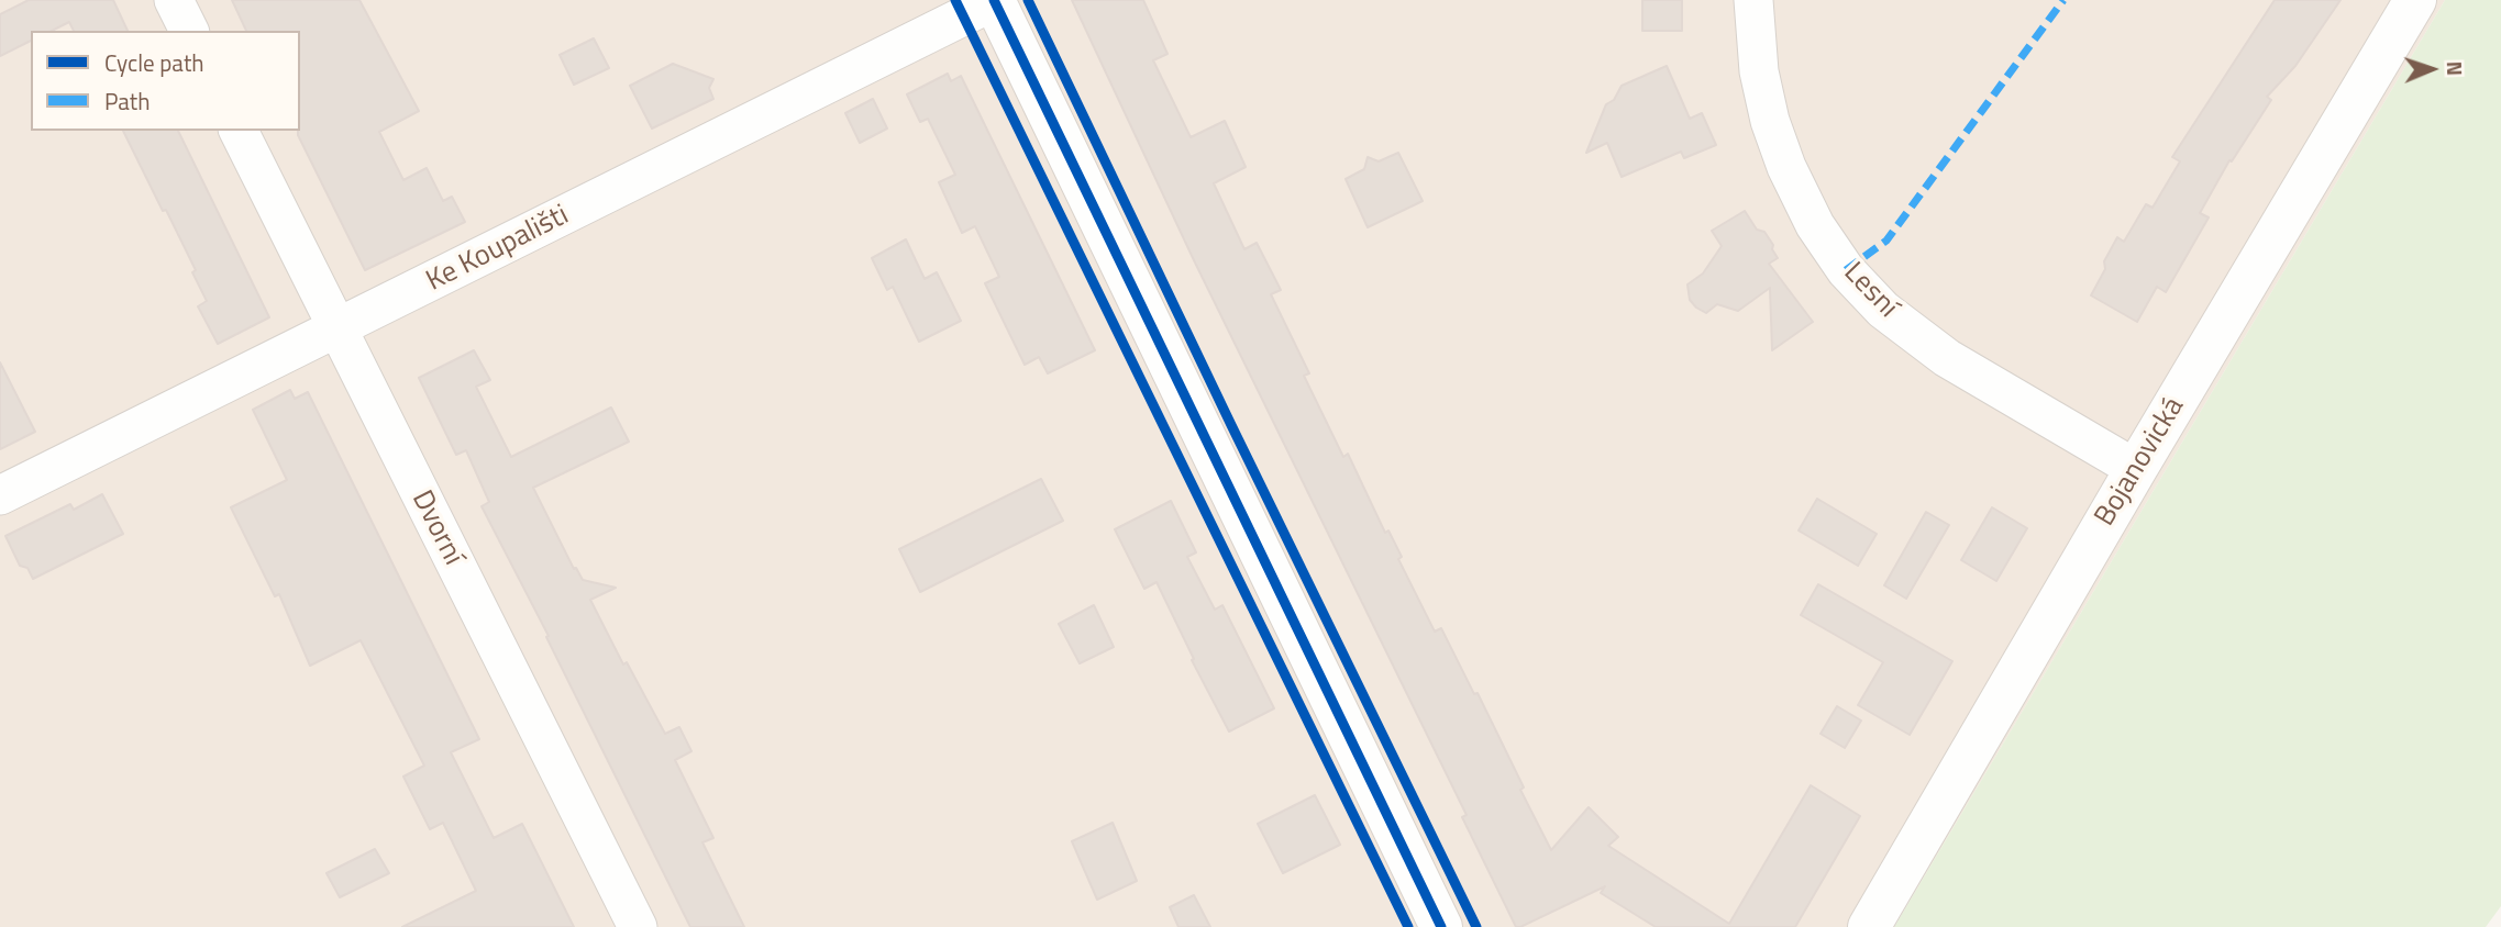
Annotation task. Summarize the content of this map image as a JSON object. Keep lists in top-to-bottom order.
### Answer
{
  "streets": {
    "street": [
      "Ke Koupališti",
      "Lesní",
      "Bojanovická",
      "Dvorní"
    ]
  },
  "crossings": [
    ["Ke Koupališti", "Dvorní"],
    ["Lesní", "Bojanovická"]
  ],
  "legend": ["Cycle path", "Path"],
  "north": "right"
}
